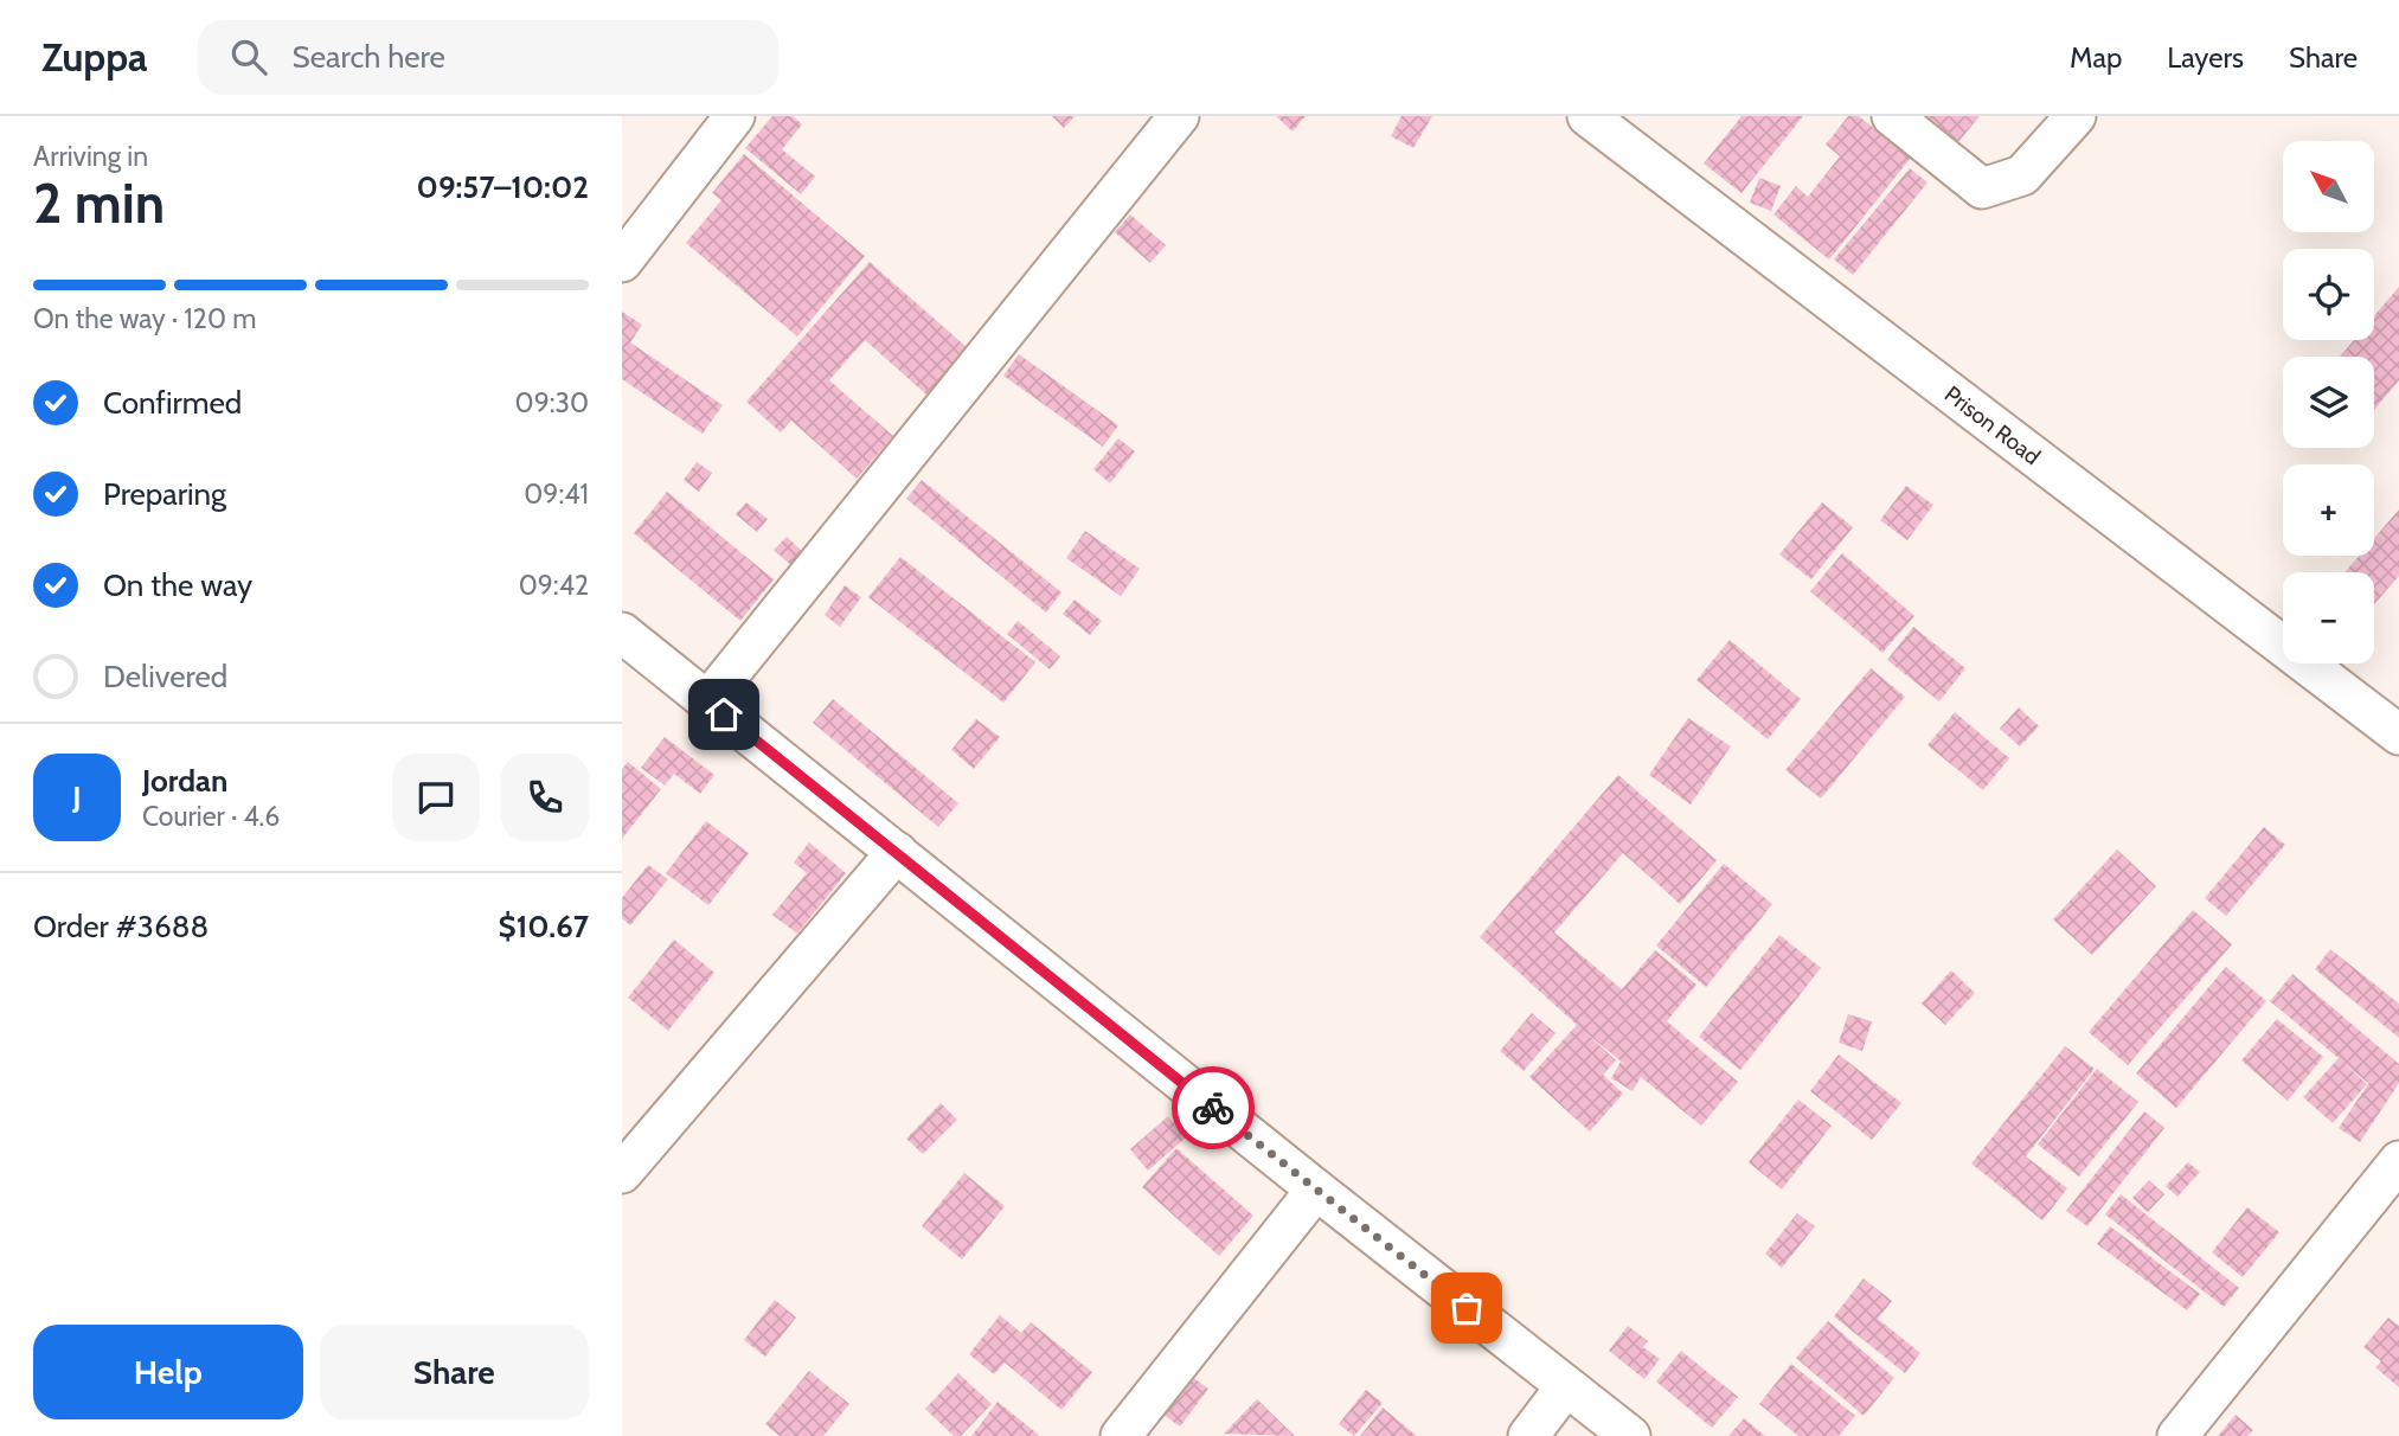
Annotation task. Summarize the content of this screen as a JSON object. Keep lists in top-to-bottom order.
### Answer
{
  "streets": {
    "street": ["Prison Road"]
  },
  "north": "top left",
  "page": {
    "header": "Zuppa",
    "search": "Search here",
    "nav": ["Map", "Layers", "Share"],
    "heading": ["2 min", "Arriving in", "09:57–10:02"],
    "panel": [
      "Jordan",
      "Courier · 4.6",
      "Order #3688",
      "$10.67"
    ],
    "map_buttons": ["+", "−"],
    "bar": "On the way · 120 m",
    "list": [
      ["Confirmed", "09:30"],
      ["Preparing", "09:41"],
      ["On the way", "09:42"],
      "Delivered"
    ],
    "round": "J",
    "buttons": ["Help", "Share"]
  }
}
